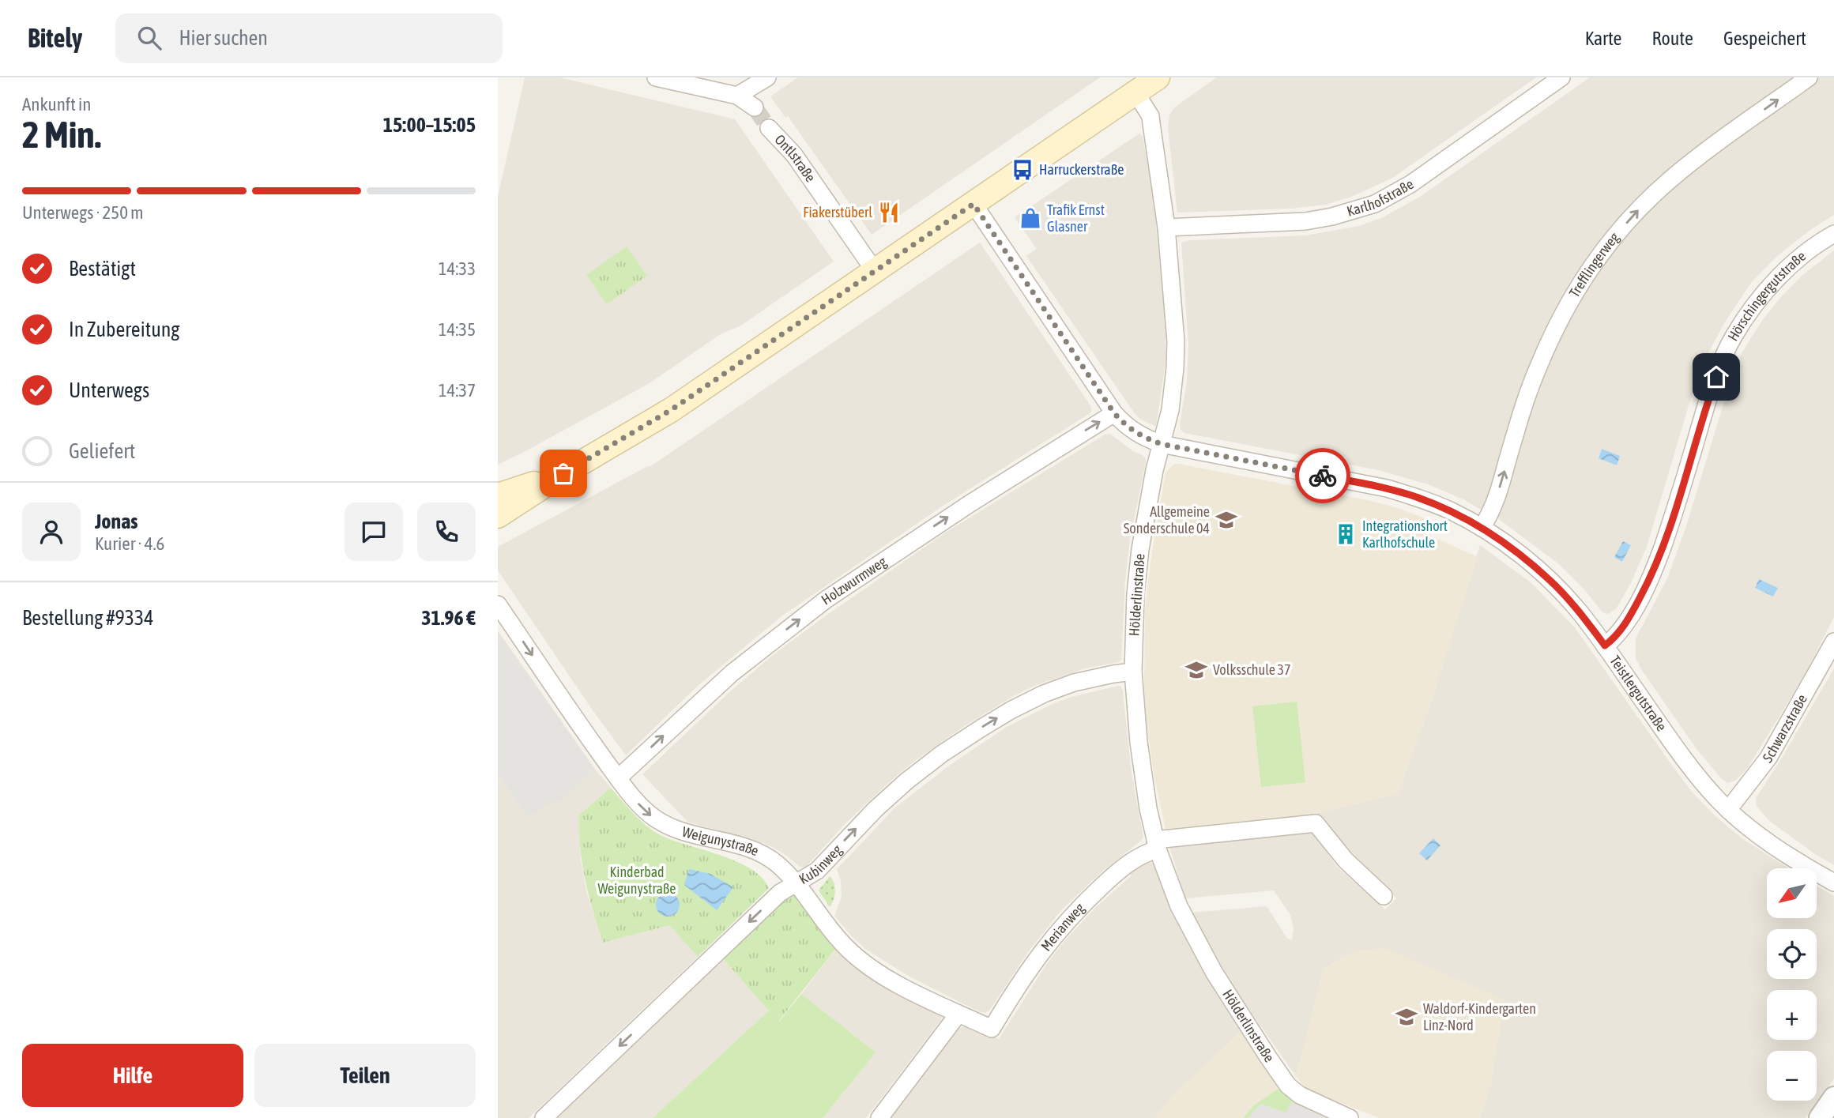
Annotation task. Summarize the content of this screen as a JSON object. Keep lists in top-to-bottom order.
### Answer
{
  "streets": {
    "street": [
      "Ontlstraße",
      "Karlhofstraße",
      "Trefflingerweg",
      "Hörschingergutstraße",
      "Holzwurmweg",
      "Hölderlinstraße",
      "Teistlergutstraße",
      "Schwarzstraße",
      "Weigunystraße",
      "Kubinweg",
      "Merianweg"
    ]
  },
  "crossings": [
    ["Karlhofstraße", "Hölderlinstraße"],
    ["Trefflingerweg", "Teistlergutstraße"],
    ["Hörschingergutstraße", "Teistlergutstraße"],
    ["Holzwurmweg", "Teistlergutstraße"],
    ["Holzwurmweg", "Weigunystraße"],
    ["Hölderlinstraße", "Teistlergutstraße"],
    ["Hölderlinstraße", "Kubinweg"],
    ["Hölderlinstraße", "Merianweg"],
    ["Teistlergutstraße", "Schwarzstraße"],
    ["Weigunystraße", "Kubinweg"],
    ["Weigunystraße", "Merianweg"]
  ],
  "one_way": ["Trefflingerweg", "Holzwurmweg", "Weigunystraße"],
  "parks": ["Kinderbad Weigunystraße"],
  "places": {
    "bus stop": ["Harruckerstraße"],
    "restaurant": ["Fiakerstüberl"],
    "shop": ["Trafik Ernst Glasner"],
    "school or university": ["Allgemeine Sonderschule 04", "Volksschule 37", "Waldorf-Kindergarten Linz-Nord"],
    "building": ["Integrationshort Karlhofschule"]
  },
  "north": "bottom left",
  "page": {
    "header": "Bitely",
    "search": "Hier suchen",
    "nav": ["Karte", "Route", "Gespeichert"],
    "heading": ["2 Min.", "Ankunft in", "15:00–15:05"],
    "panel": [
      "Jonas",
      "Kurier · 4.6",
      "Bestellung #9334",
      "31.96 €"
    ],
    "bar": "Unterwegs · 250 m",
    "list": [
      ["Bestätigt", "14:33"],
      ["In Zubereitung", "14:35"],
      ["Unterwegs", "14:37"],
      "Geliefert"
    ],
    "map_buttons": ["+", "−"],
    "buttons": ["Hilfe", "Teilen"]
  }
}
